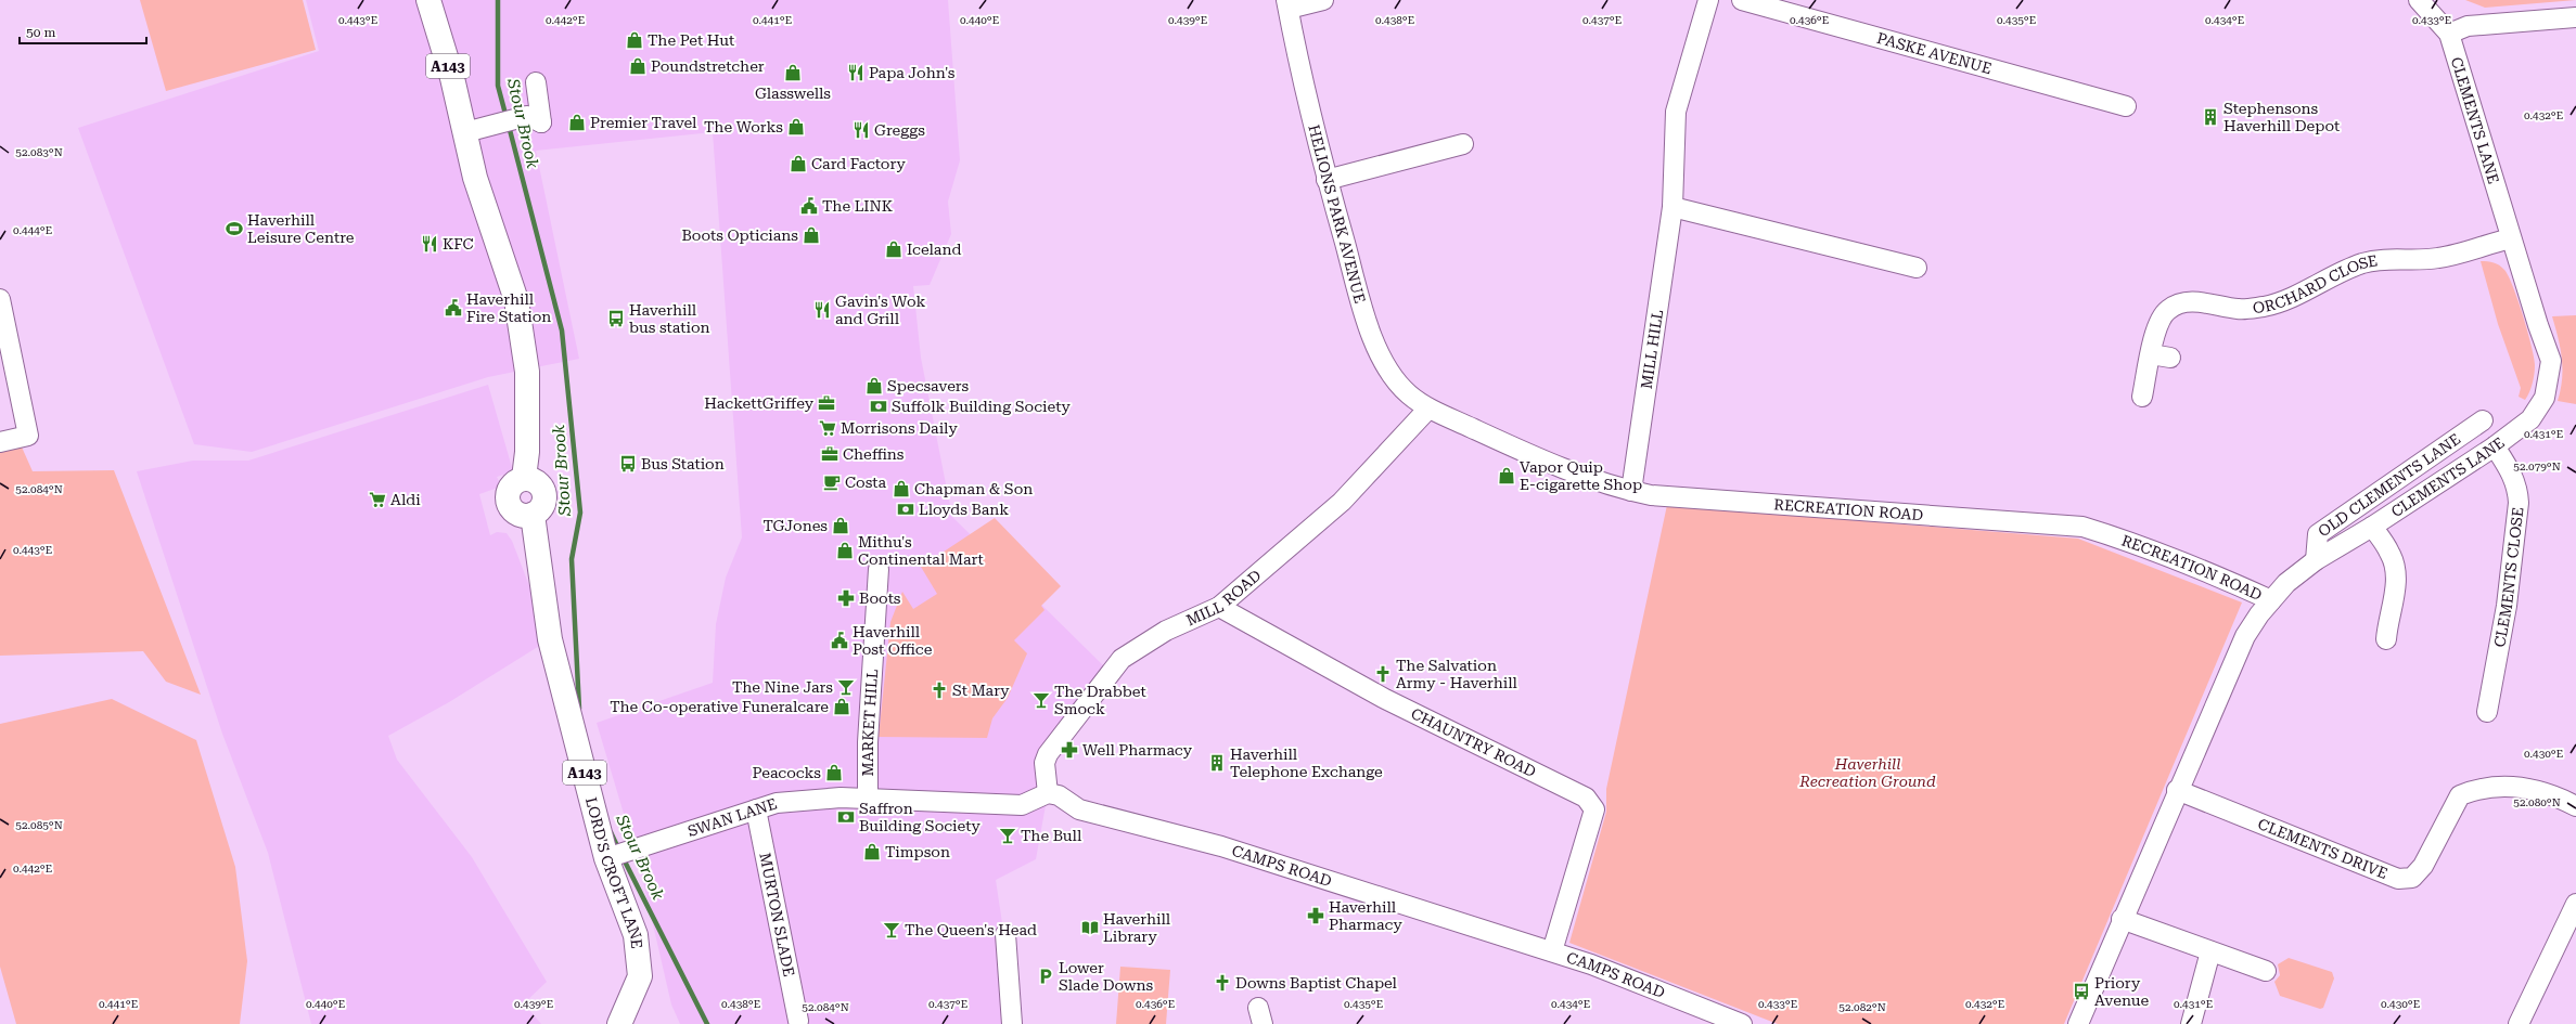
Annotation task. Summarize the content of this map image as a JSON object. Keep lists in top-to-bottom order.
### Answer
{
  "streets": {
    "main road": ["A143", "LORD'S CROFT LANE"],
    "street": [
      "PASKE AVENUE",
      "CLEMENTS LANE",
      "HELIONS PARK AVENUE",
      "ORCHARD CLOSE",
      "MILL HILL",
      "OLD CLEMENTS LANE",
      "RECREATION ROAD",
      "CLEMENTS CLOSE",
      "MILL ROAD",
      "MARKET HILL",
      "CHAUNTRY ROAD",
      "SWAN LANE",
      "CLEMENTS DRIVE",
      "CAMPS ROAD",
      "MURTON SLADE"
    ]
  },
  "crossings": [
    ["A143", "LORD'S CROFT LANE"],
    ["CLEMENTS LANE", "ORCHARD CLOSE"],
    ["CLEMENTS LANE", "OLD CLEMENTS LANE"],
    ["CLEMENTS LANE", "RECREATION ROAD"],
    ["CLEMENTS LANE", "CLEMENTS CLOSE"],
    ["CLEMENTS LANE", "CLEMENTS DRIVE"],
    ["HELIONS PARK AVENUE", "RECREATION ROAD"],
    ["HELIONS PARK AVENUE", "MILL ROAD"],
    ["MILL HILL", "RECREATION ROAD"],
    ["RECREATION ROAD", "MILL ROAD"],
    ["MILL ROAD", "CHAUNTRY ROAD"],
    ["MILL ROAD", "CAMPS ROAD"],
    ["MARKET HILL", "SWAN LANE"],
    ["CHAUNTRY ROAD", "CAMPS ROAD"],
    ["SWAN LANE", "LORD'S CROFT LANE"],
    ["SWAN LANE", "MURTON SLADE"]
  ],
  "water": ["Stour Brook"],
  "parks": ["Haverhill Recreation Ground"],
  "places": {
    "shop": [
      "The Pet Hut",
      "Poundstretcher",
      "Glasswells",
      "Premier Travel",
      "The Works",
      "Card Factory",
      "Boots Opticians",
      "Iceland",
      "Specsavers",
      "Vapor Quip E-cigarette Shop",
      "Chapman & Son",
      "TGJones",
      "Mithu's Continental Mart",
      "The Co-operative Funeralcare",
      "Peacocks",
      "Timpson"
    ],
    "restaurant": [
      "Papa John's",
      "Greggs",
      "KFC",
      "Gavin's Wok and Grill"
    ],
    "building": ["Stephensons Haverhill Depot", "Haverhill Telephone Exchange"],
    "public building": ["The LINK", "Haverhill Fire Station", "Haverhill Post Office"],
    "sports": ["Haverhill Leisure Centre"],
    "bus stop": ["Haverhill bus station", "Bus Station", "Priory Avenue"],
    "office": ["HackettGriffey", "Cheffins"],
    "bank": ["Suffolk Building Society", "Lloyds Bank", "Saffron Building Society"],
    "supermarket": ["Morrisons Daily", "Aldi"],
    "cafe": ["Costa"],
    "pharmacy": ["Boots", "Well Pharmacy", "Haverhill Pharmacy"],
    "church": ["The Salvation Army - Haverhill", "St Mary", "Downs Baptist Chapel"],
    "bar": [
      "The Nine Jars",
      "The Drabbet Smock",
      "The Bull",
      "The Queen's Head"
    ],
    "library": ["Haverhill Library"],
    "parking": ["Lower Slade Downs"]
  },
  "scale_bar": "50 m",
  "coordinates": [
    "0.443°E",
    "0.442°E",
    "0.441°E",
    "0.440°E",
    "0.439°E",
    "0.438°E",
    "0.437°E",
    "0.436°E",
    "0.435°E",
    "0.434°E",
    "0.433°E",
    "0.432°E",
    "52.083°N",
    "0.444°E",
    "0.431°E",
    "52.079°N",
    "52.084°N",
    "0.430°E",
    "52.080°N",
    "52.085°N",
    "52.082°N"
  ]
}
